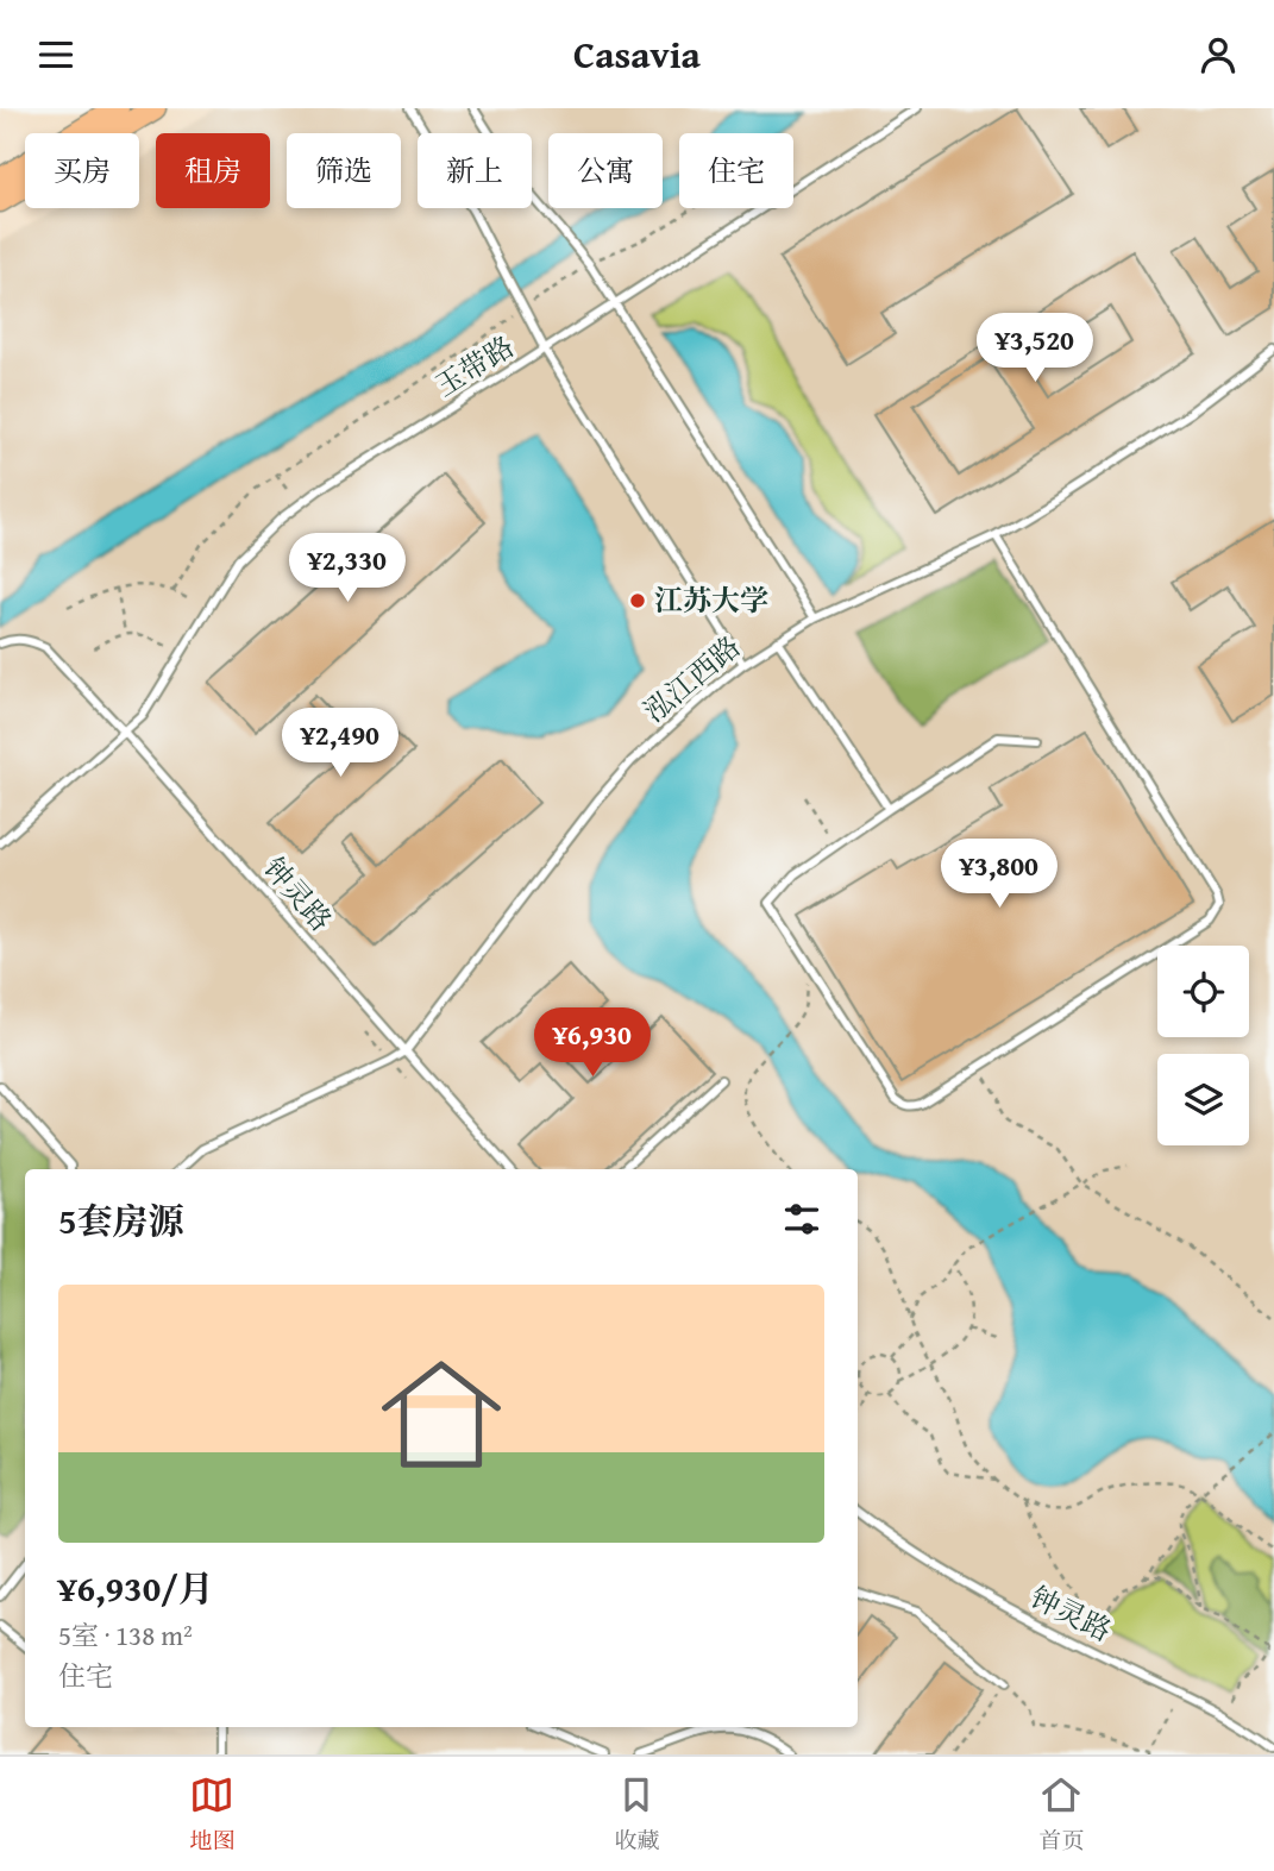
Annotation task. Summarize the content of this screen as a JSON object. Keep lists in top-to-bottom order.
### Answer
{
  "streets": {
    "lane": ["玉带路", "泓江西路", "钟灵路"]
  },
  "crossings": [
    ["玉带路", "钟灵路"],
    ["泓江西路", "钟灵路"]
  ],
  "places": ["江苏大学"],
  "page": {
    "header": "Casavia",
    "chip": [
      "买房",
      "租房",
      "筛选",
      "新上",
      "公寓",
      "住宅"
    ],
    "price": [
      "¥3,520",
      "¥2,330",
      "¥2,490",
      "¥3,800",
      "¥6,930"
    ],
    "heading": "5套房源",
    "list": [
      {
        "name": "¥6,930/月",
        "note": "5室 · 138 m² · 住宅"
      }
    ],
    "tabs": ["地图", "收藏", "首页"]
  }
}
